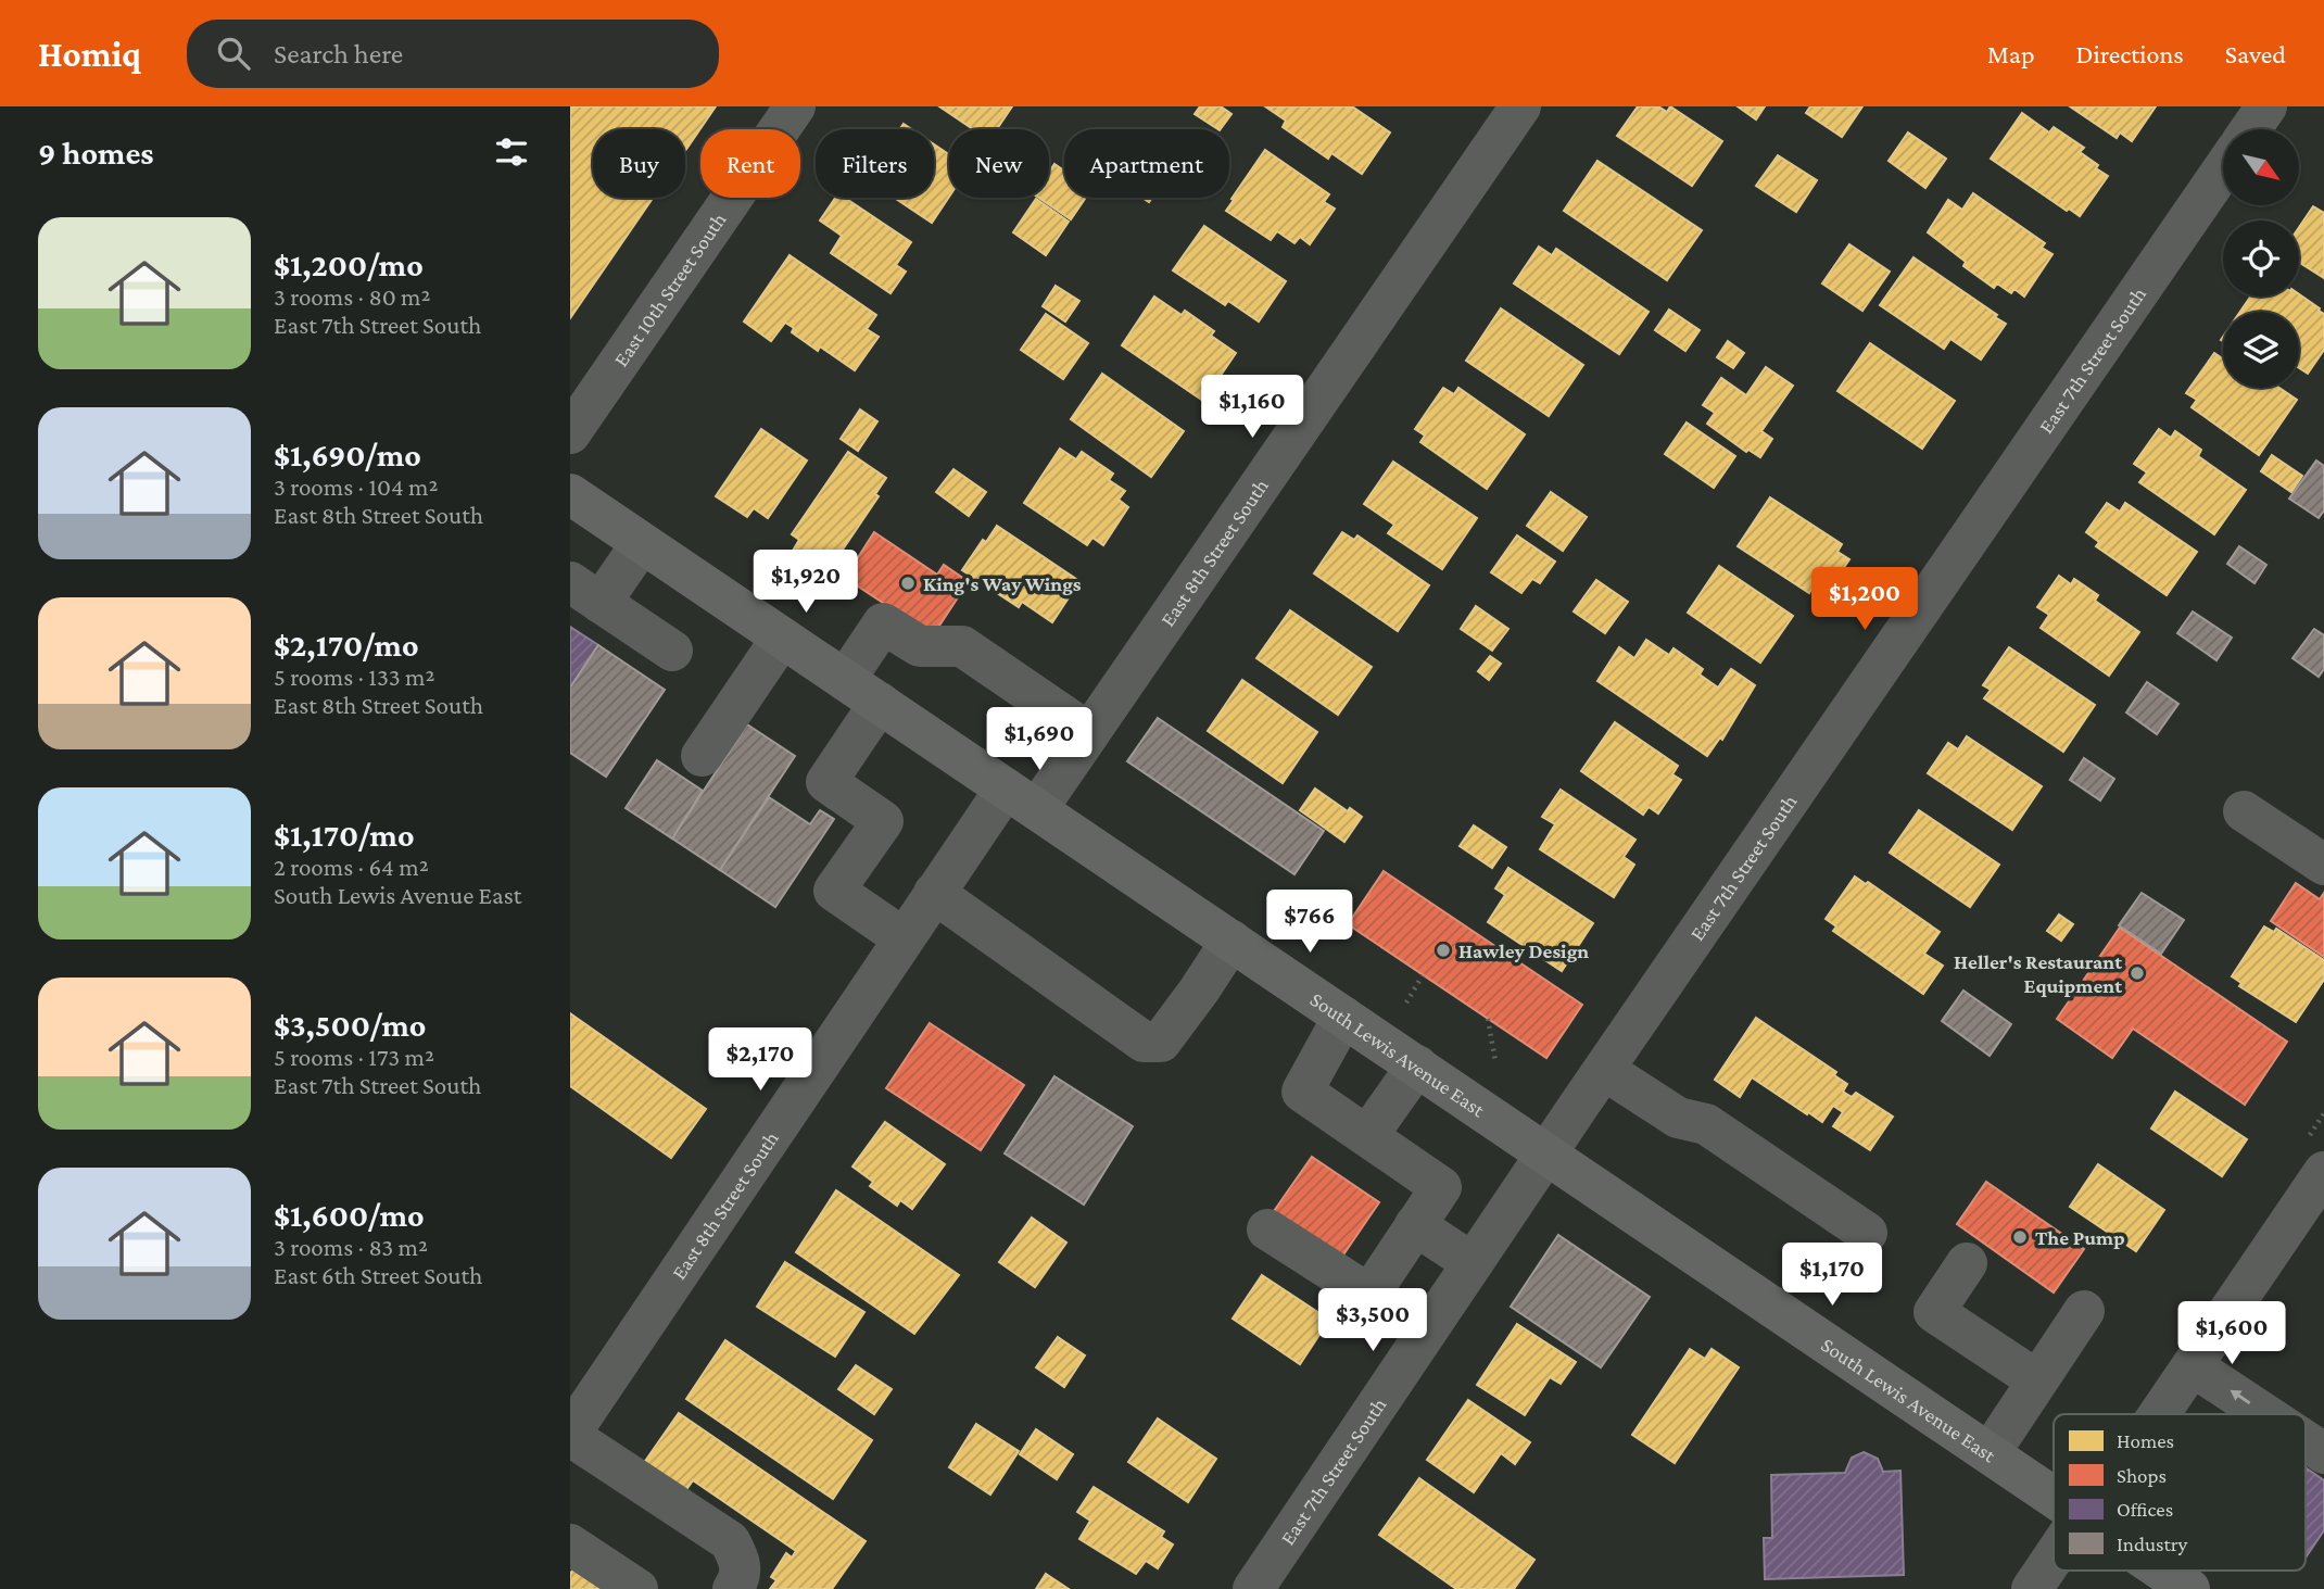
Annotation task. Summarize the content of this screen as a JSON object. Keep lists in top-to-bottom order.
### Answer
{
  "streets": {
    "main road": ["South Lewis Avenue East"],
    "street": ["East 10th Street South", "East 7th Street South", "East 8th Street South"]
  },
  "crossings": [
    ["East 7th Street South", "South Lewis Avenue East"],
    ["East 8th Street South", "South Lewis Avenue East"]
  ],
  "places": [
    "King's Way Wings",
    "Hawley Design",
    "Heller's Restaurant Equipment",
    "The Pump"
  ],
  "legend": [
    "Homes",
    "Shops",
    "Offices",
    "Industry"
  ],
  "north": "bottom right",
  "page": {
    "header": "Homiq",
    "search": "Search here",
    "nav": ["Map", "Directions", "Saved"],
    "heading": "9 homes",
    "chip": [
      "Buy",
      "Rent",
      "Filters",
      "New",
      "Apartment"
    ],
    "list": [
      {
        "name": "$1,200/mo",
        "note": "3 rooms · 80 m² · East 7th Street South"
      },
      {
        "name": "$1,690/mo",
        "note": "3 rooms · 104 m² · East 8th Street South"
      },
      {
        "name": "$2,170/mo",
        "note": "5 rooms · 133 m² · East 8th Street South"
      },
      {
        "name": "$1,170/mo",
        "note": "2 rooms · 64 m² · South Lewis Avenue East"
      },
      {
        "name": "$3,500/mo",
        "note": "5 rooms · 173 m² · East 7th Street South"
      },
      {
        "name": "$1,600/mo",
        "note": "3 rooms · 83 m² · East 6th Street South"
      }
    ],
    "price": [
      "$1,160",
      "$1,920",
      "$1,200",
      "$1,690",
      "$766",
      "$2,170",
      "$1,170",
      "$3,500",
      "$1,600"
    ]
  }
}
